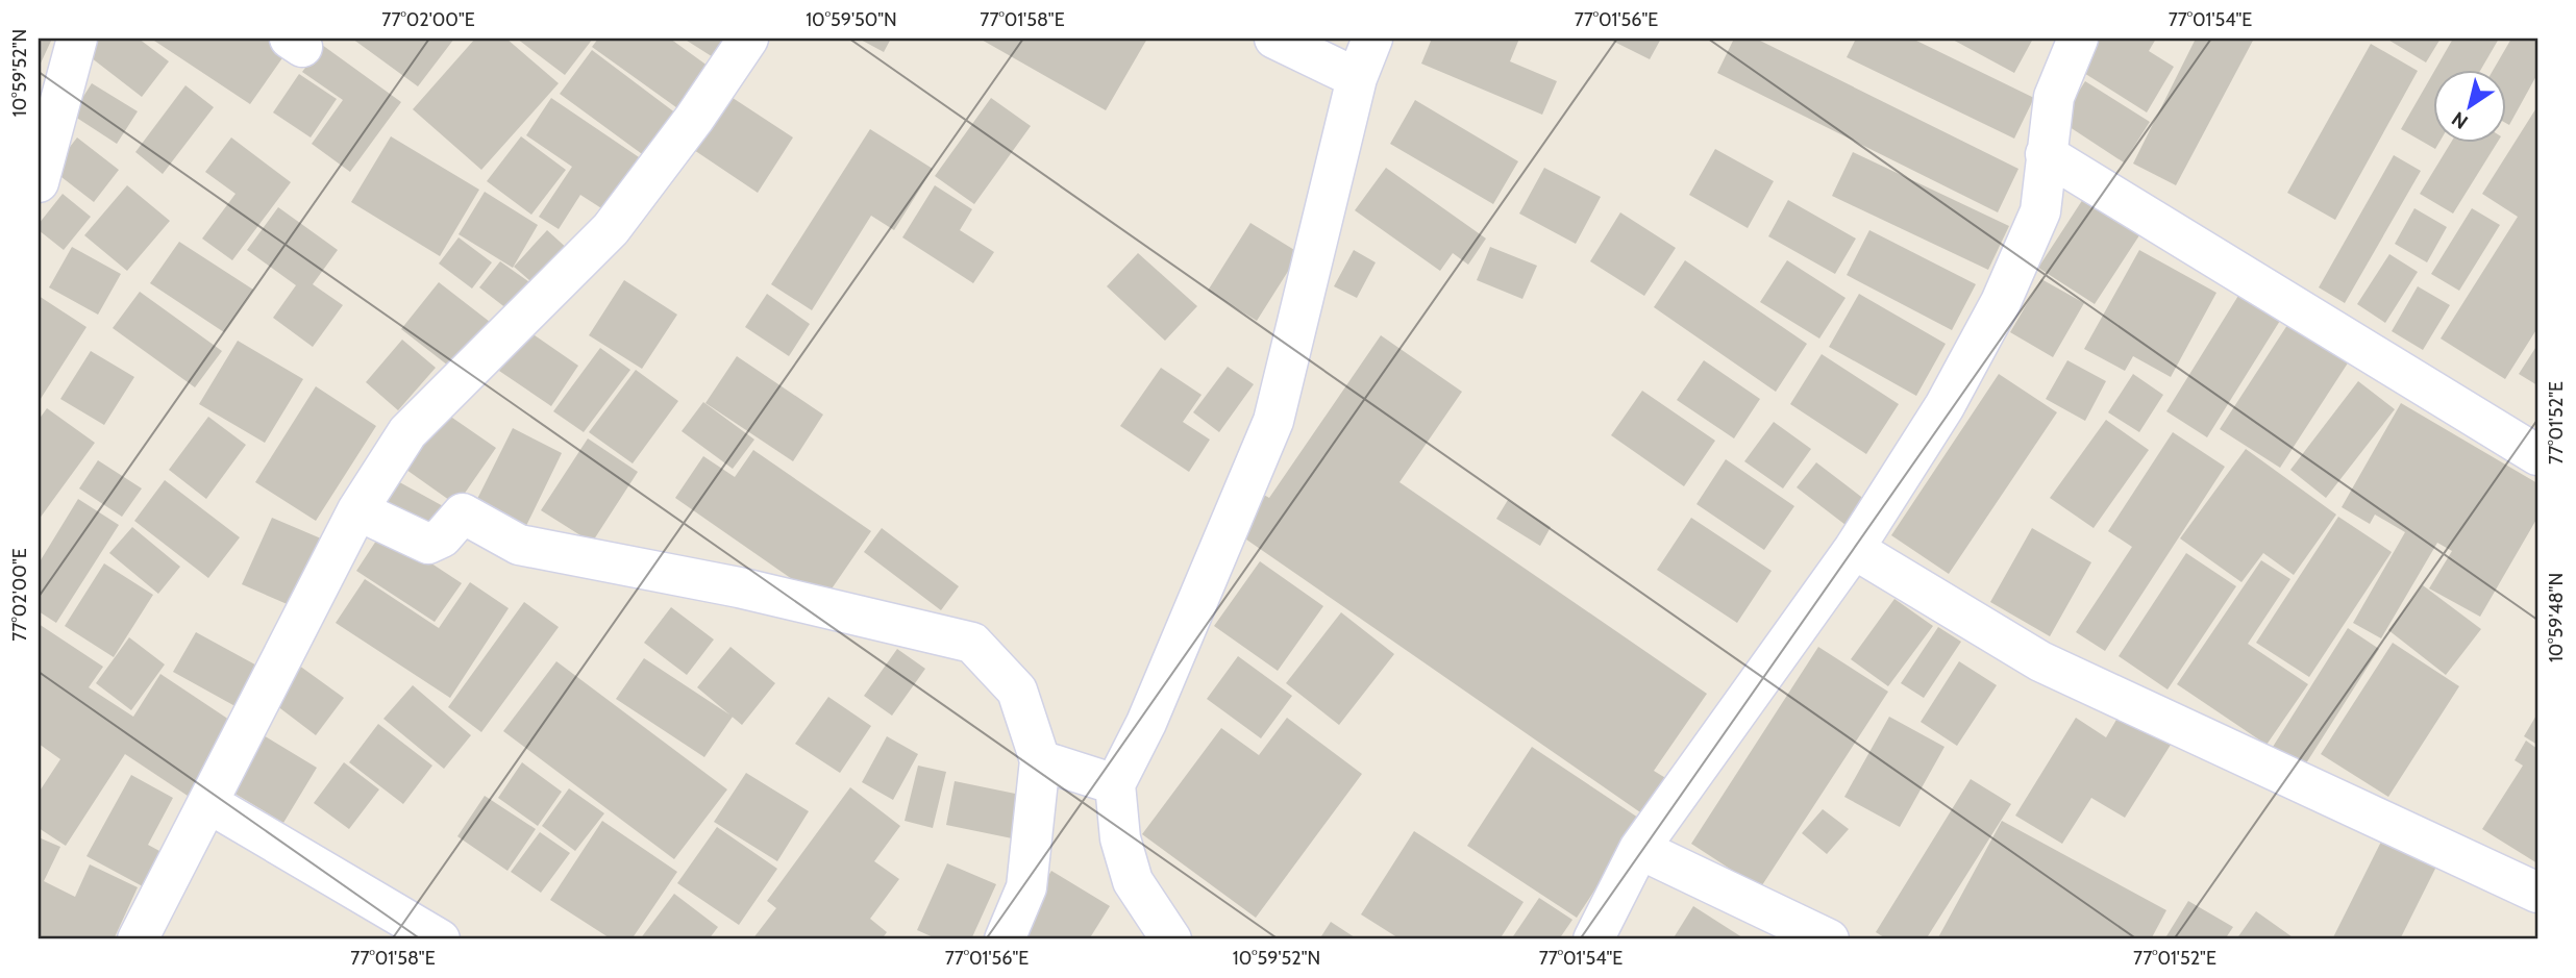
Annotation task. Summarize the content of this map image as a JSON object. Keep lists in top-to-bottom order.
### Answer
{
  "north": "bottom left",
  "coordinates": [
    "77°02'00\"E",
    "10°59'50\"N",
    "77°01'58\"E",
    "77°01'56\"E",
    "77°01'54\"E",
    "10°59'52\"N",
    "77°01'52\"E",
    "10°59'48\"N"
  ]
}
